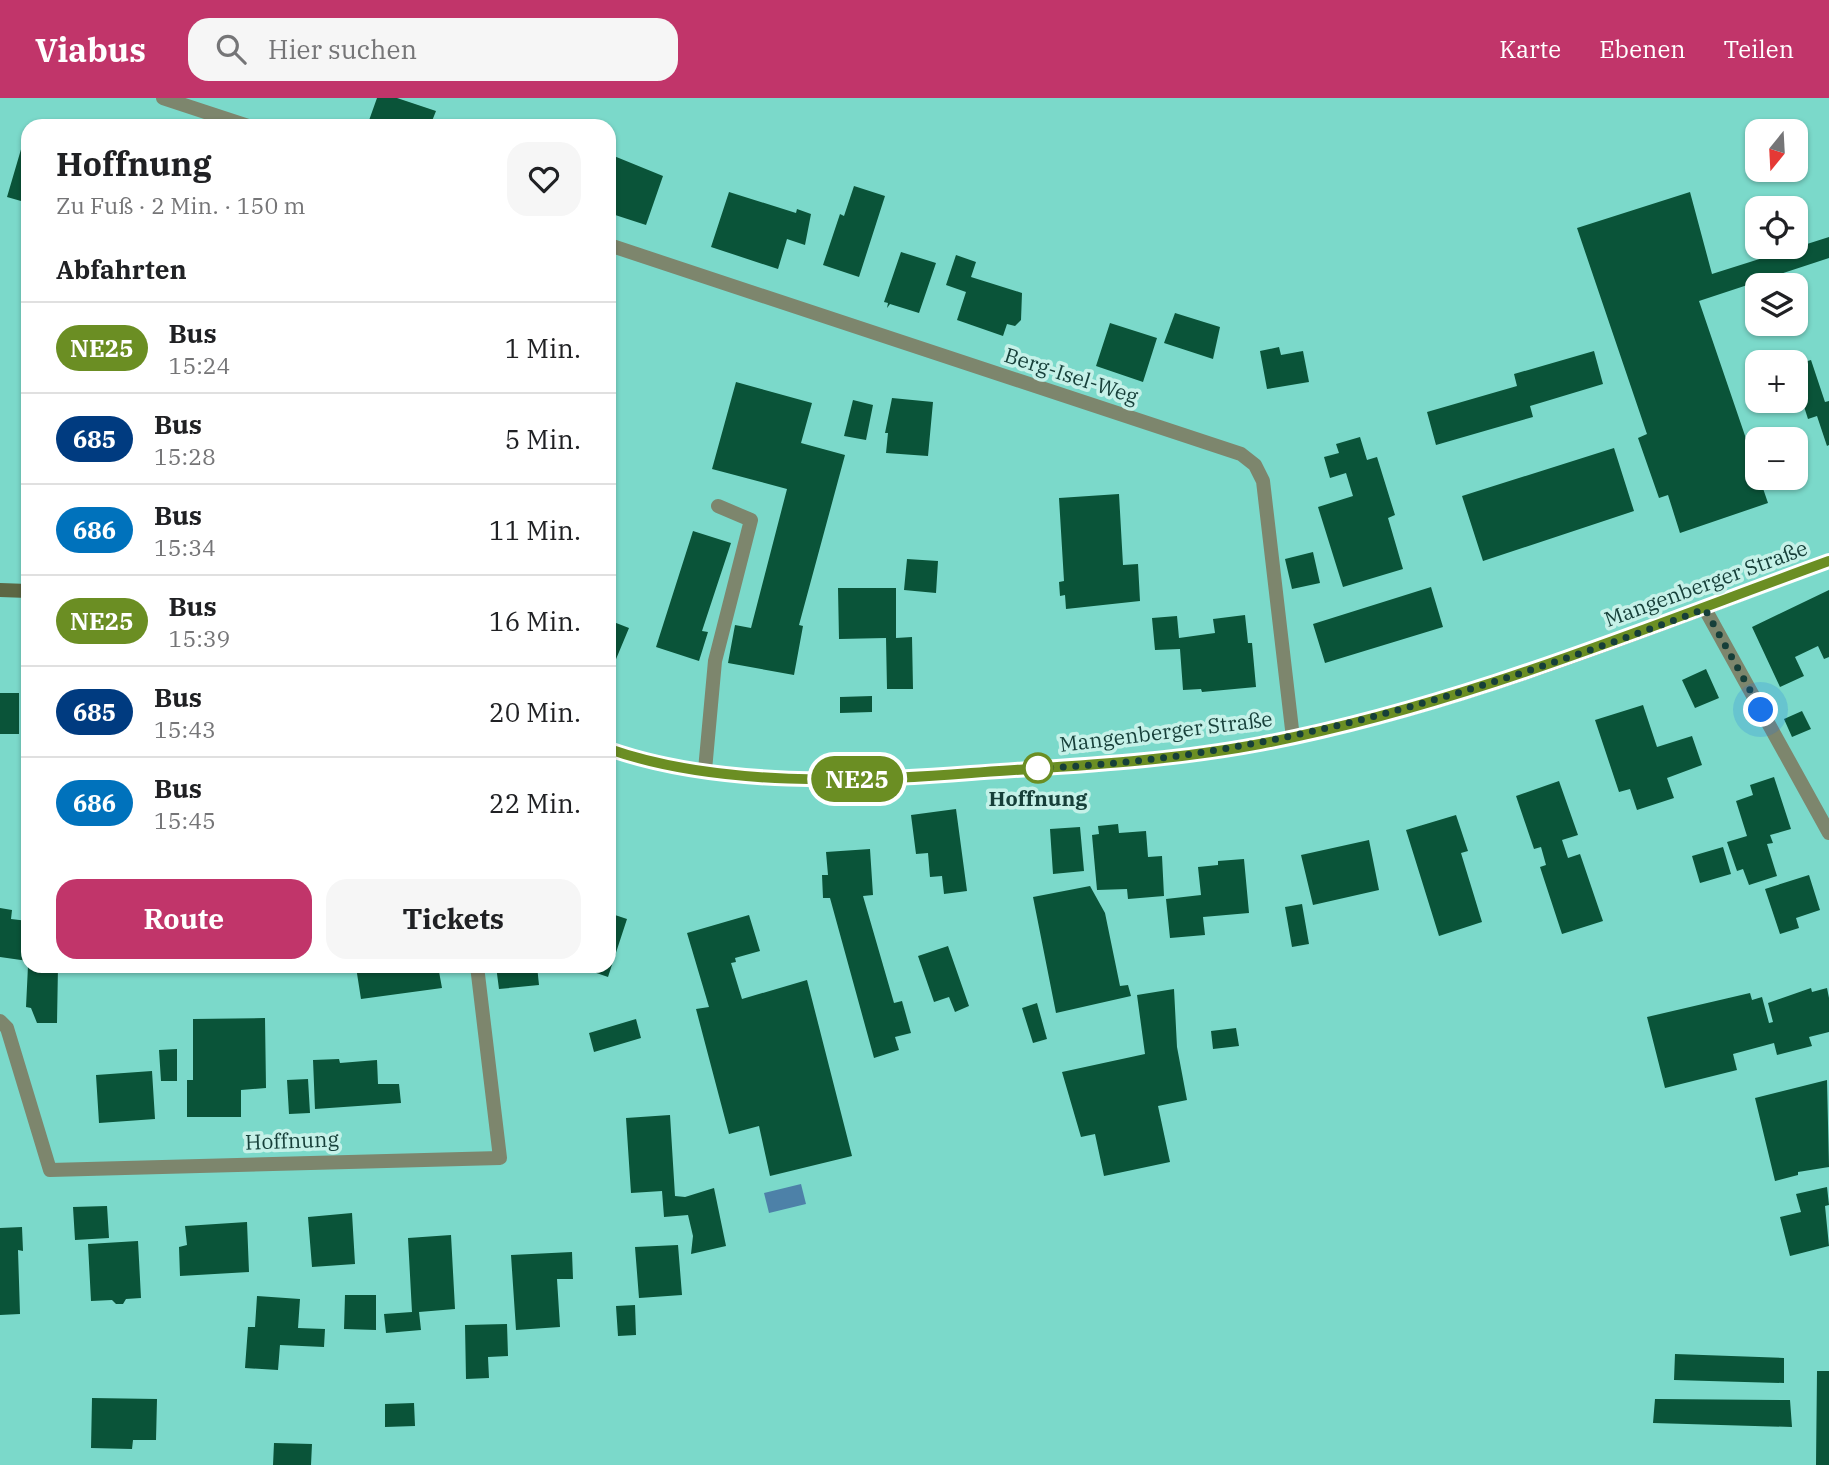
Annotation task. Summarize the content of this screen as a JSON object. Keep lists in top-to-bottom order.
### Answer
{
  "streets": {
    "main road": ["Mangenberger Straße"],
    "lane": ["Berg-Isel-Weg", "Hoffnung"]
  },
  "crossings": [
    ["Berg-Isel-Weg", "Mangenberger Straße"]
  ],
  "places": ["Hoffnung"],
  "lines": ["bus line NE25"],
  "north": "bottom",
  "page": {
    "header": "Viabus",
    "search": "Hier suchen",
    "nav": ["Karte", "Ebenen", "Teilen"],
    "on_map": "NE25",
    "map_buttons": ["+", "−"],
    "heading": [
      ["Hoffnung", "Zu Fuß · 2 Min. · 150 m"],
      "Abfahrten"
    ],
    "list": [
      {
        "mark": "NE25",
        "name": "Bus",
        "note": "15:24",
        "value": "1 Min."
      },
      {
        "mark": "685",
        "name": "Bus",
        "note": "15:28",
        "value": "5 Min."
      },
      {
        "mark": "686",
        "name": "Bus",
        "note": "15:34",
        "value": "11 Min."
      },
      {
        "mark": "NE25",
        "name": "Bus",
        "note": "15:39",
        "value": "16 Min."
      },
      {
        "mark": "685",
        "name": "Bus",
        "note": "15:43",
        "value": "20 Min."
      },
      {
        "mark": "686",
        "name": "Bus",
        "note": "15:45",
        "value": "22 Min."
      }
    ],
    "buttons": ["Route", "Tickets"]
  }
}
